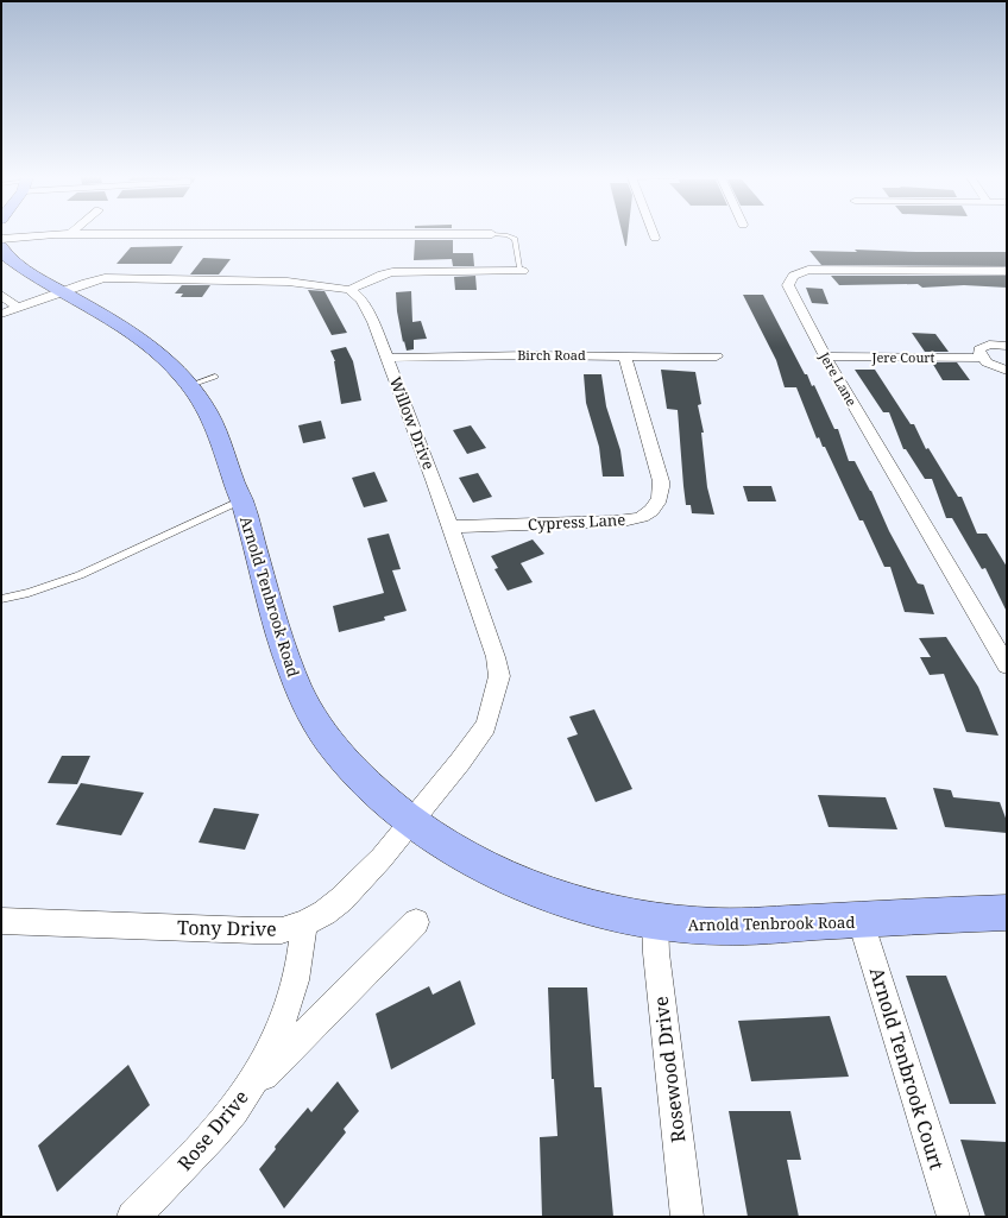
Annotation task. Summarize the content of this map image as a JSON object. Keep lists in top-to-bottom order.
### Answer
{
  "streets": {
    "street": [
      "Birch Road",
      "Jere Court",
      "Jere Lane",
      "Willow Drive",
      "Cypress Lane",
      "Arnold Tenbrook Road",
      "Tony Drive",
      "Arnold Tenbrook Court",
      "Rosewood Drive",
      "Rose Drive"
    ]
  },
  "crossings": [
    ["Birch Road", "Willow Drive"],
    ["Birch Road", "Cypress Lane"],
    ["Jere Court", "Jere Lane"],
    ["Willow Drive", "Cypress Lane"],
    ["Willow Drive", "Arnold Tenbrook Road"],
    ["Willow Drive", "Tony Drive"],
    ["Arnold Tenbrook Road", "Tony Drive"],
    ["Arnold Tenbrook Road", "Arnold Tenbrook Court"],
    ["Arnold Tenbrook Road", "Rosewood Drive"],
    ["Tony Drive", "Rose Drive"]
  ]
}
